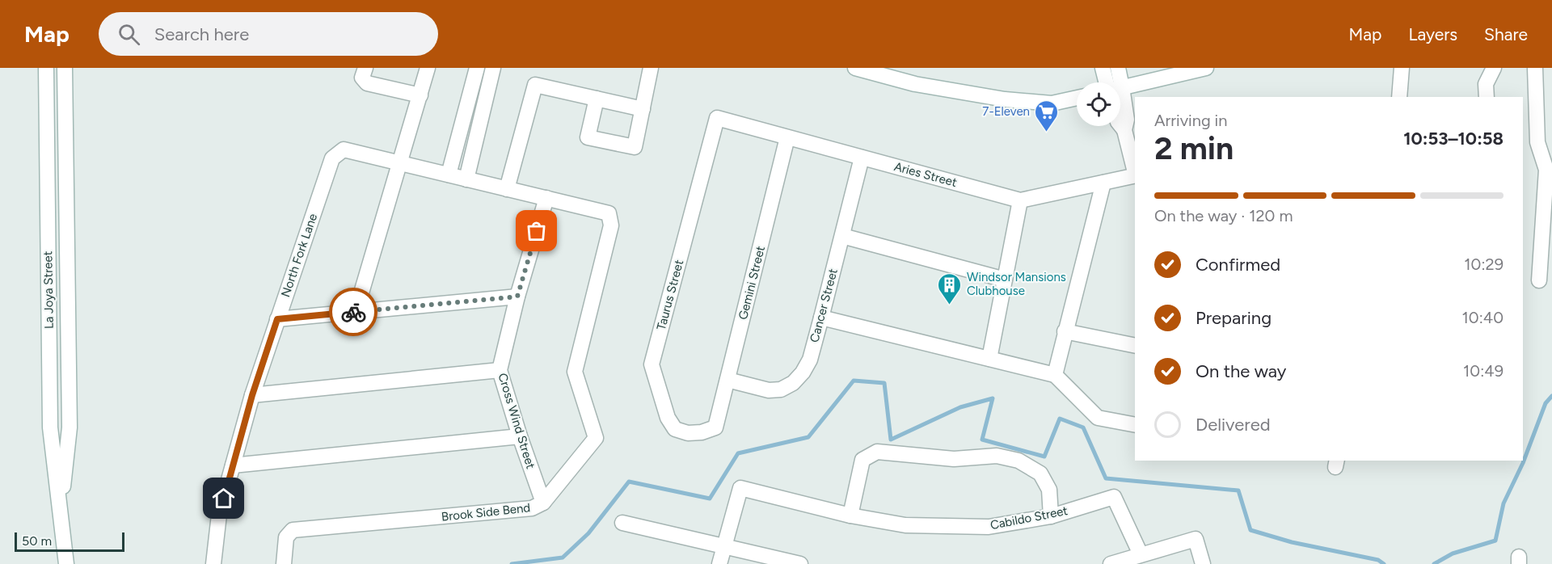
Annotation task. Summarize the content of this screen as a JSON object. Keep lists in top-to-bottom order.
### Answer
{
  "streets": {
    "street": [
      "Aries Street",
      "North Fork Lane",
      "Gemini Street",
      "La Joya Street",
      "Taurus Street",
      "Cancer Street",
      "Cross Wind Street",
      "Brook Side Bend",
      "Cabildo Street"
    ]
  },
  "crossings": [
    ["Aries Street", "Gemini Street"],
    ["Aries Street", "Taurus Street"],
    ["Aries Street", "Cancer Street"],
    ["Gemini Street", "Taurus Street"],
    ["Gemini Street", "Cancer Street"],
    ["Cross Wind Street", "Brook Side Bend"]
  ],
  "places": {
    "supermarket": ["7-Eleven"],
    "building": ["Windsor Mansions Clubhouse"]
  },
  "scale_bar": "50 m",
  "page": {
    "header": "Map",
    "search": "Search here",
    "nav": ["Map", "Layers", "Share"],
    "heading": ["2 min", "Arriving in", "10:53–10:58"],
    "bar": "On the way · 120 m",
    "list": [
      ["Confirmed", "10:29"],
      ["Preparing", "10:40"],
      ["On the way", "10:49"],
      "Delivered"
    ],
    "scale": "50 m"
  }
}
